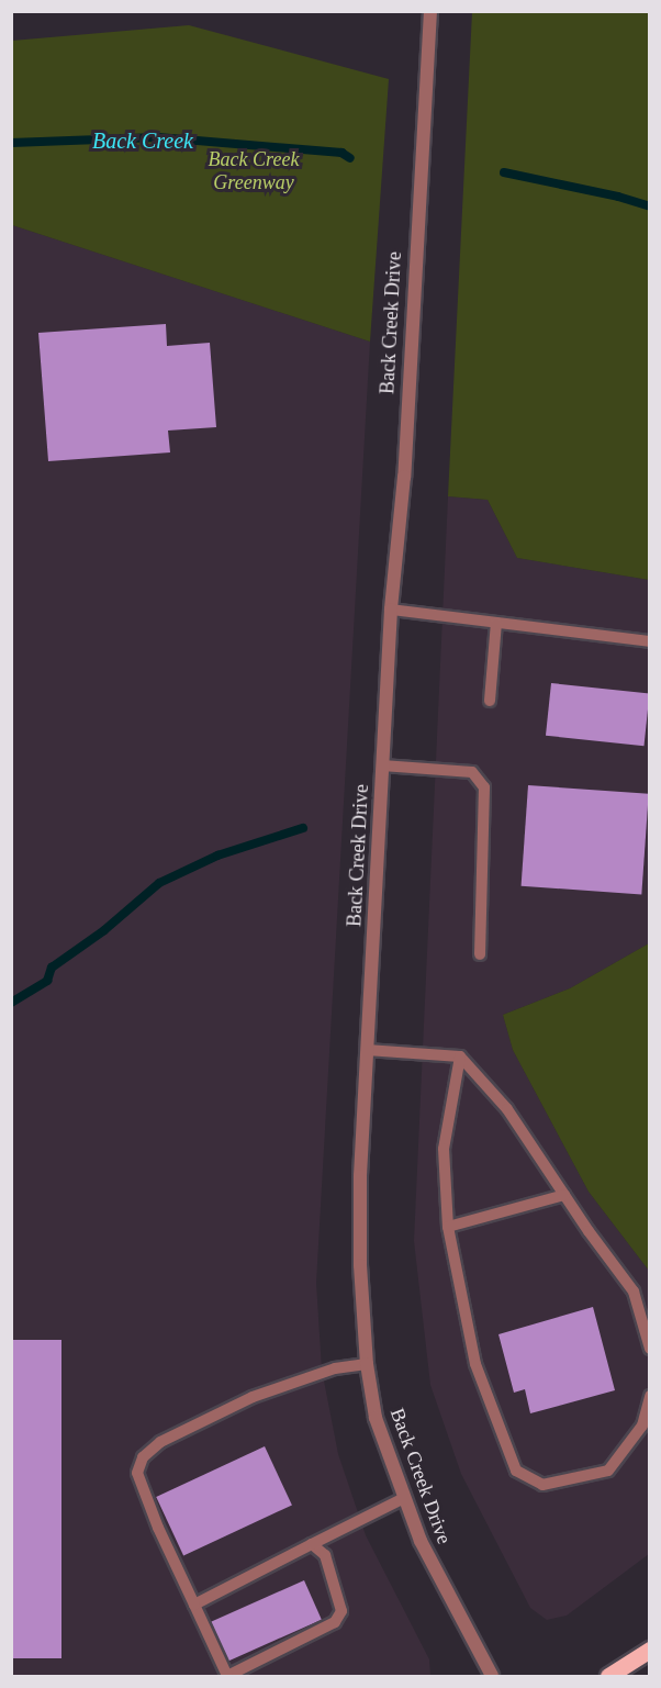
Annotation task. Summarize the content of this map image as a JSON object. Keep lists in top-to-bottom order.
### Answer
{
  "streets": {
    "street": ["Back Creek Drive"]
  },
  "water": ["Back Creek"],
  "parks": ["Back Creek Greenway"]
}
